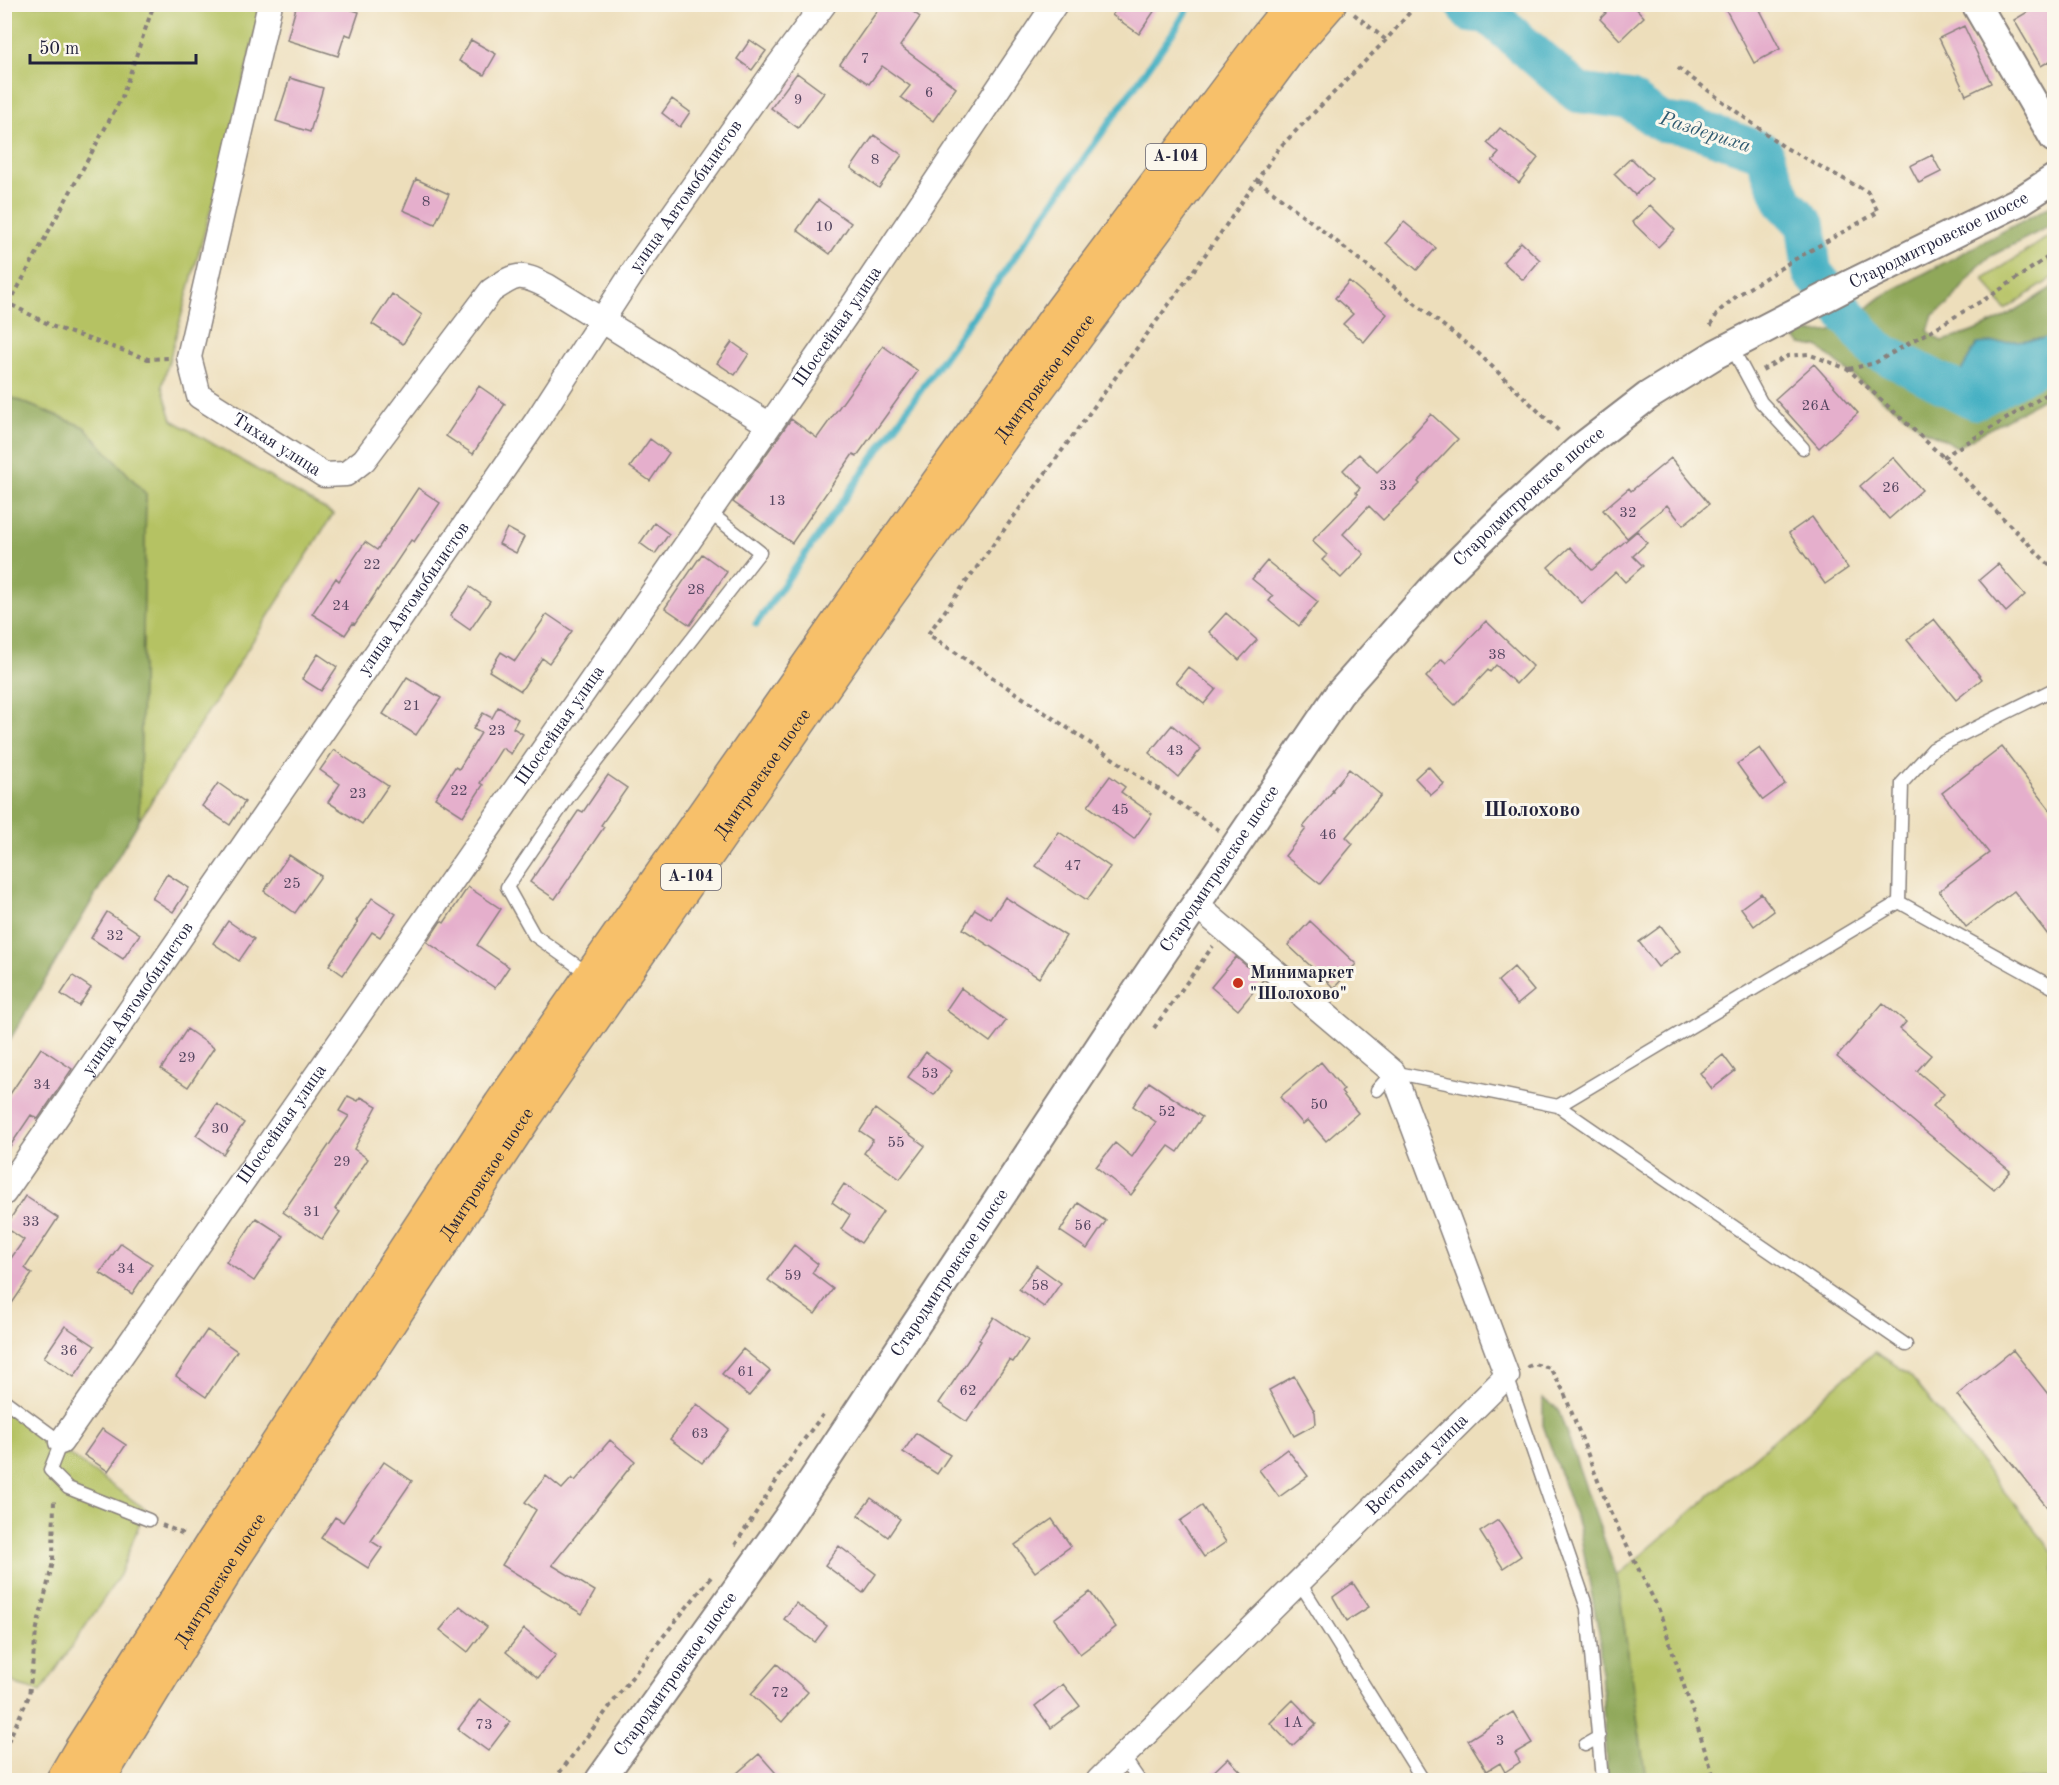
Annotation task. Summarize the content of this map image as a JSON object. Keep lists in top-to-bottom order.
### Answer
{
  "streets": {
    "highway": ["А-104", "Дмитровское шоссе"],
    "street": [
      "улица Автомобилистов",
      "Стародмитровское шоссе",
      "Шоссейная улица",
      "Тихая улица",
      "Восточная улица"
    ]
  },
  "crossings": [
    ["улица Автомобилистов", "Тихая улица"],
    ["Шоссейная улица", "Тихая улица"]
  ],
  "districts": ["Шолохово"],
  "water": ["Раздериха"],
  "places": ["Минимаркет \"Шолохово\""],
  "house_numbers": [
    "7",
    "6",
    "9",
    "8",
    "8",
    "10",
    "26А",
    "33",
    "26",
    "13",
    "32",
    "22",
    "28",
    "24",
    "38",
    "21",
    "23",
    "43",
    "22",
    "23",
    "45",
    "46",
    "47",
    "25",
    "32",
    "29",
    "53",
    "34",
    "50",
    "52",
    "30",
    "55",
    "29",
    "31",
    "33",
    "56",
    "34",
    "59",
    "58",
    "36",
    "61",
    "62",
    "63",
    "72",
    "1А",
    "73",
    "3"
  ],
  "scale_bar": "50 m"
}
